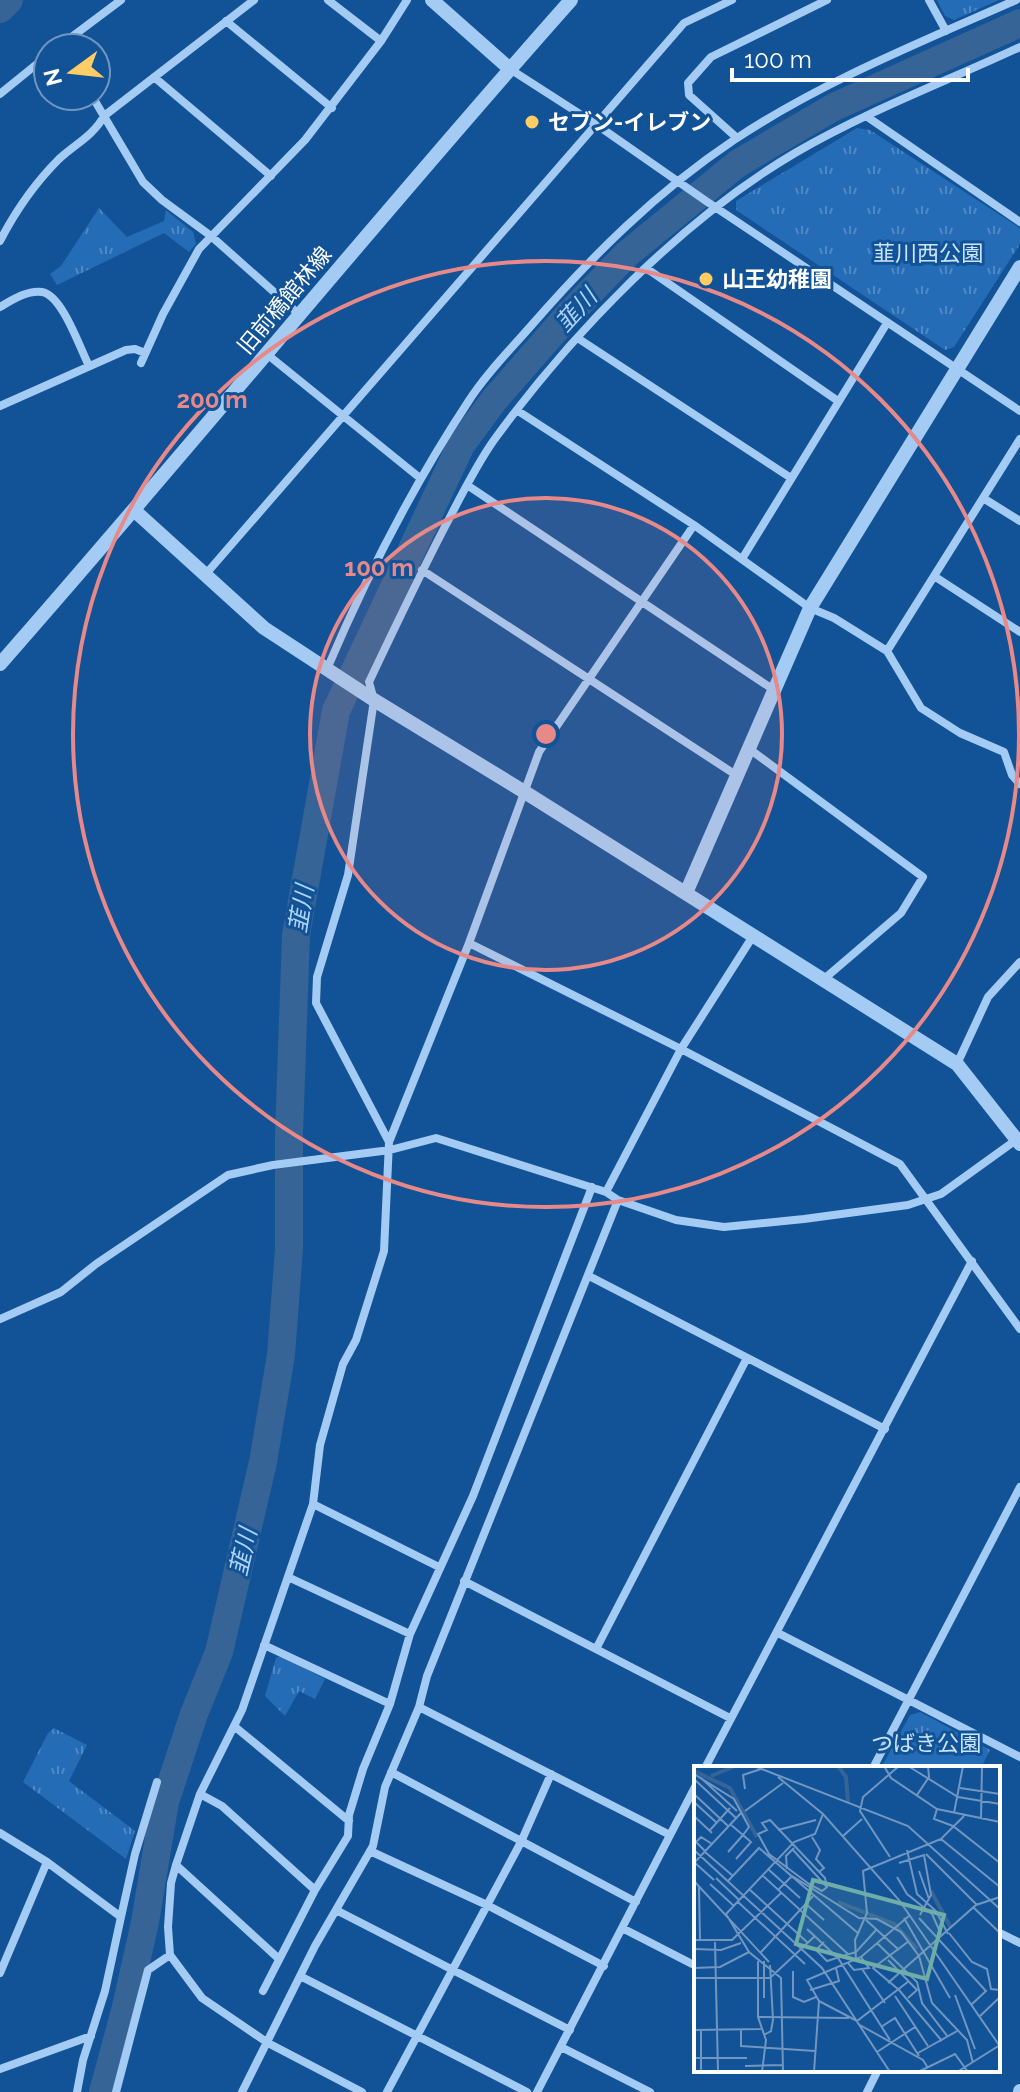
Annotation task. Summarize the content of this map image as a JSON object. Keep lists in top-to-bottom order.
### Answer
{
  "streets": {
    "street": ["旧前橋館林線"]
  },
  "water": ["韮川"],
  "parks": ["韮川西公園", "つばき公園"],
  "places": ["セブン-イレブン", "山王幼稚園"],
  "scale_bar": "100 m",
  "north": "left",
  "rings": ["200 m", "100 m"]
}
